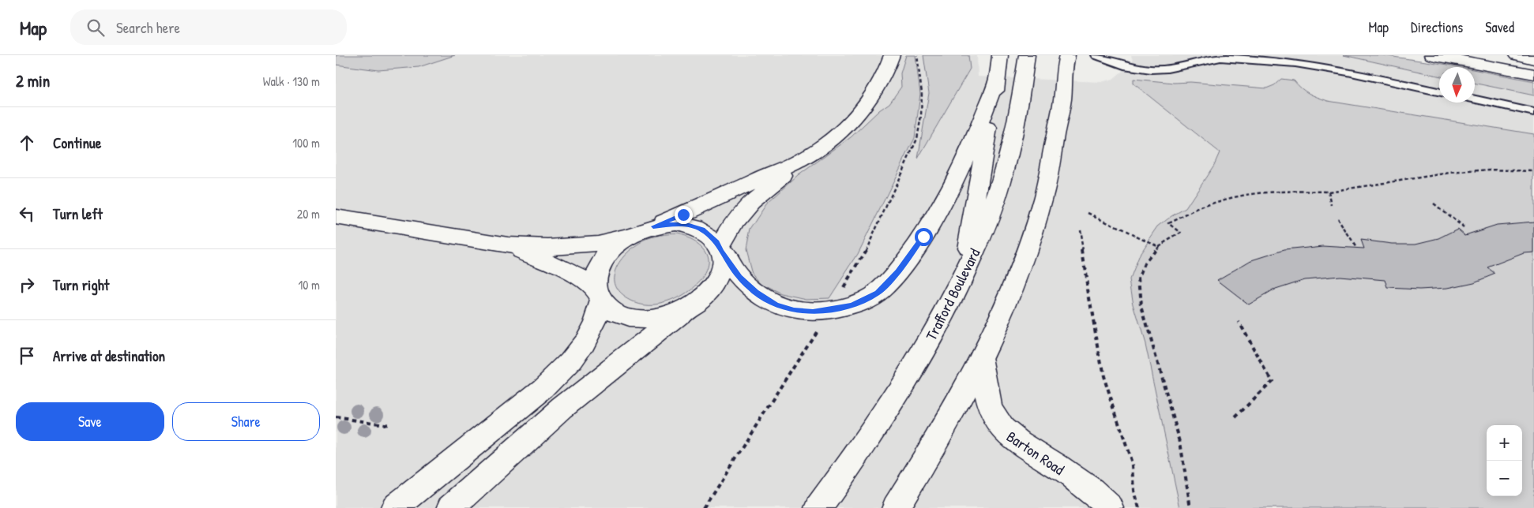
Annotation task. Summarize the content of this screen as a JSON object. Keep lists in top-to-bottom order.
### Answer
{
  "streets": {
    "main road": ["Trafford Boulevard", "Barton Road"]
  },
  "north": "bottom",
  "page": {
    "header": "Map",
    "search": "Search here",
    "nav": ["Map", "Directions", "Saved"],
    "heading": ["2 min", "Walk · 130 m"],
    "list": [
      ["Continue", "100 m"],
      ["Turn left", "20 m"],
      ["Turn right", "10 m"],
      "Arrive at destination"
    ],
    "buttons": ["Save", "Share"],
    "map_buttons": ["+", "−"]
  }
}
